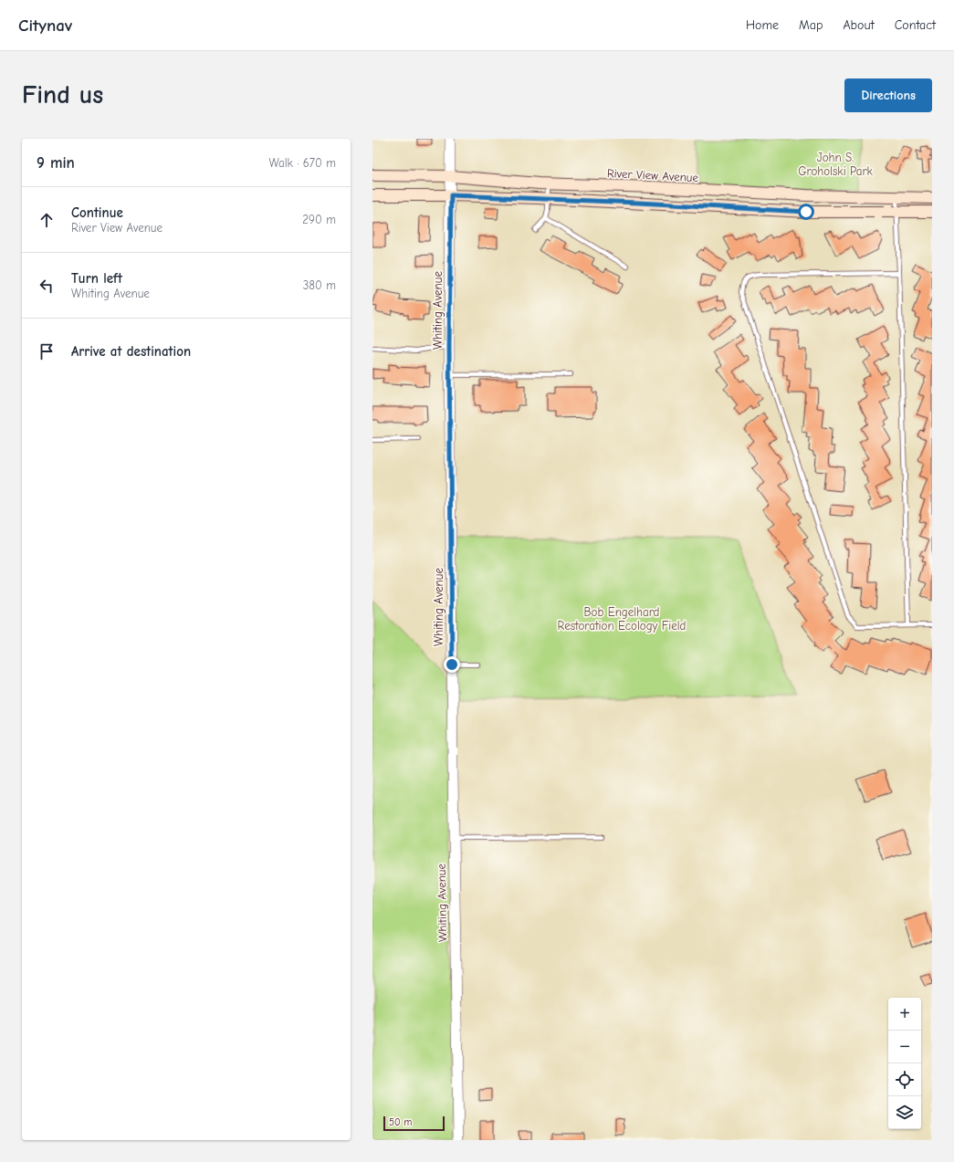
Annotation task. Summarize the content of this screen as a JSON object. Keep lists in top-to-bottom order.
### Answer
{
  "streets": {
    "main road": ["River View Avenue"],
    "street": ["Whiting Avenue"]
  },
  "crossings": [
    ["River View Avenue", "Whiting Avenue"]
  ],
  "parks": ["John S. Groholski Park", "Bob Engelhard Restoration Ecology Field"],
  "scale_bar": "50 m",
  "page": {
    "header": "Citynav",
    "nav": [
      "Home",
      "Map",
      "About",
      "Contact"
    ],
    "buttons": "Directions",
    "title": "Find us",
    "heading": ["9 min", "Walk · 670 m"],
    "list": [
      ["Continue", "River View Avenue", "290 m"],
      ["Turn left", "Whiting Avenue", "380 m"],
      "Arrive at destination"
    ],
    "map_buttons": ["+", "−"],
    "scale": "50 m"
  }
}
